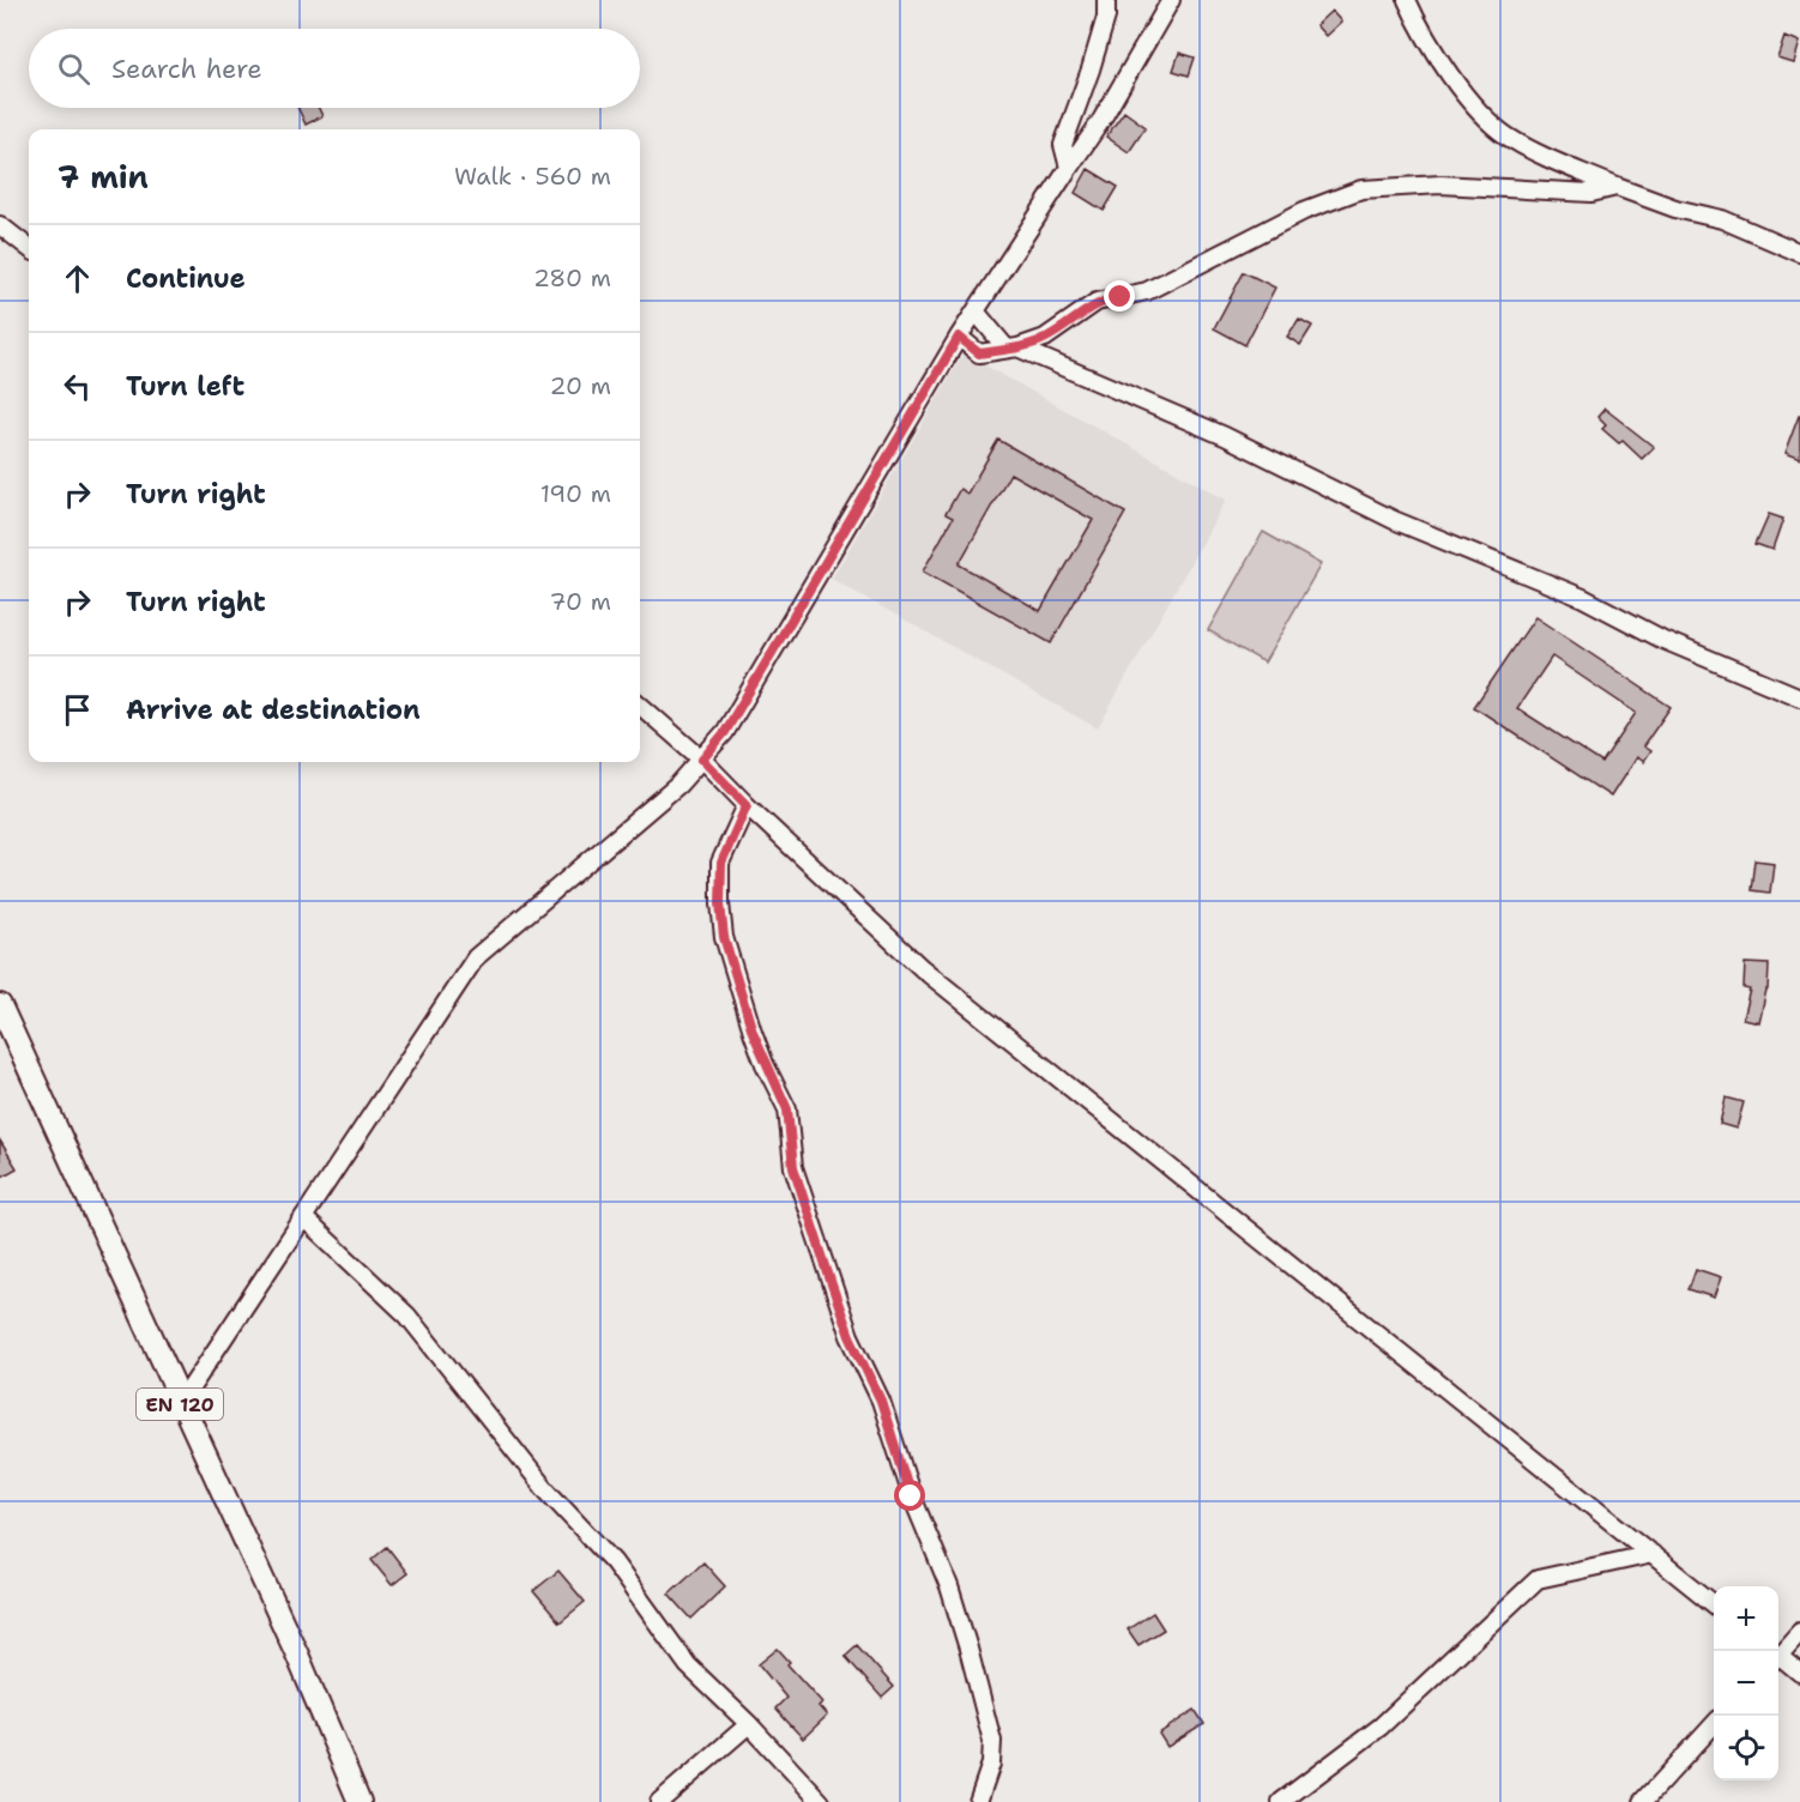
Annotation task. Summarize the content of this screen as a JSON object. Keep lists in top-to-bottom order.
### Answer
{
  "streets": {
    "main road": ["EN 120"]
  },
  "page": {
    "search": "Search here",
    "heading": ["7 min", "Walk · 560 m"],
    "list": [
      ["Continue", "280 m"],
      ["Turn left", "20 m"],
      ["Turn right", "190 m"],
      ["Turn right", "70 m"],
      "Arrive at destination"
    ],
    "map_buttons": ["+", "−"]
  }
}
